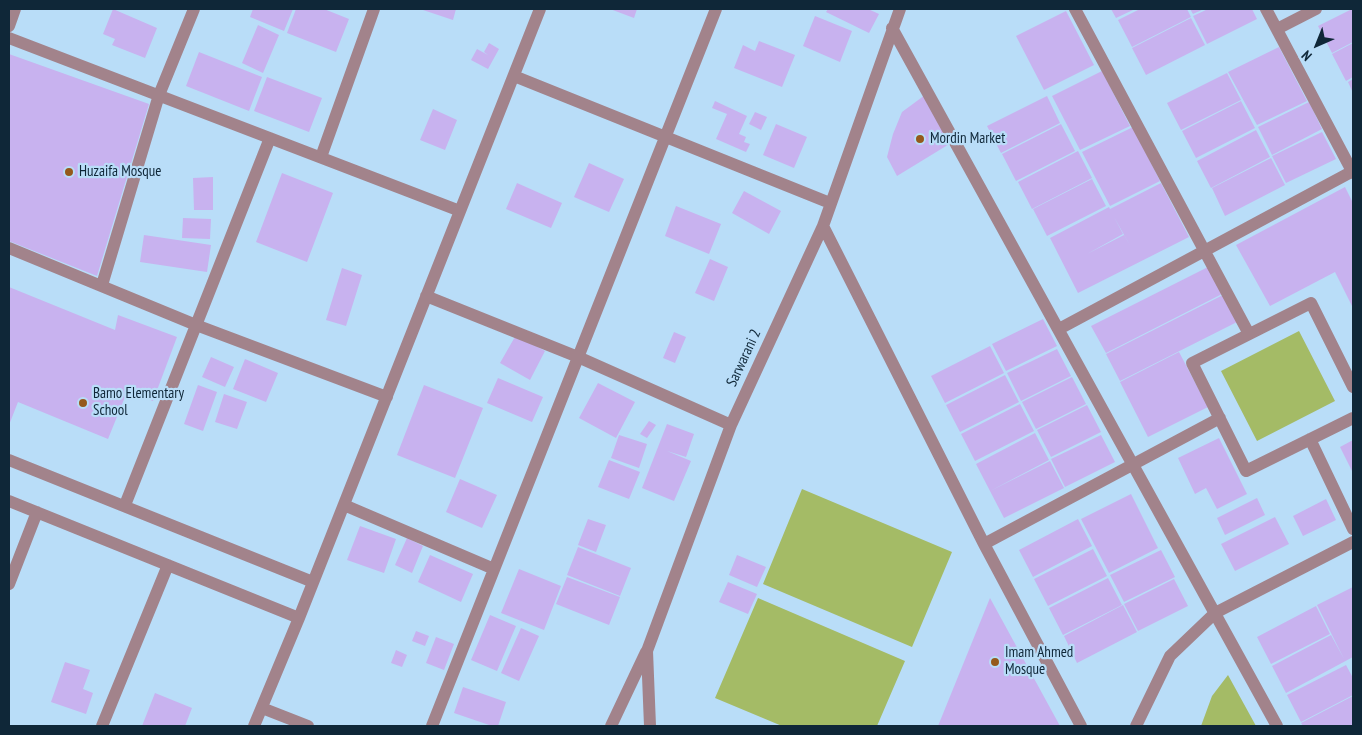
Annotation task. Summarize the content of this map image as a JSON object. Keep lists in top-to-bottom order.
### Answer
{
  "streets": {
    "street": ["Sarwarani 2"]
  },
  "places": [
    "Mordin Market",
    "Huzaifa Mosque",
    "Bamo Elementary School",
    "Imam Ahmed Mosque"
  ],
  "north": "bottom left"
}
